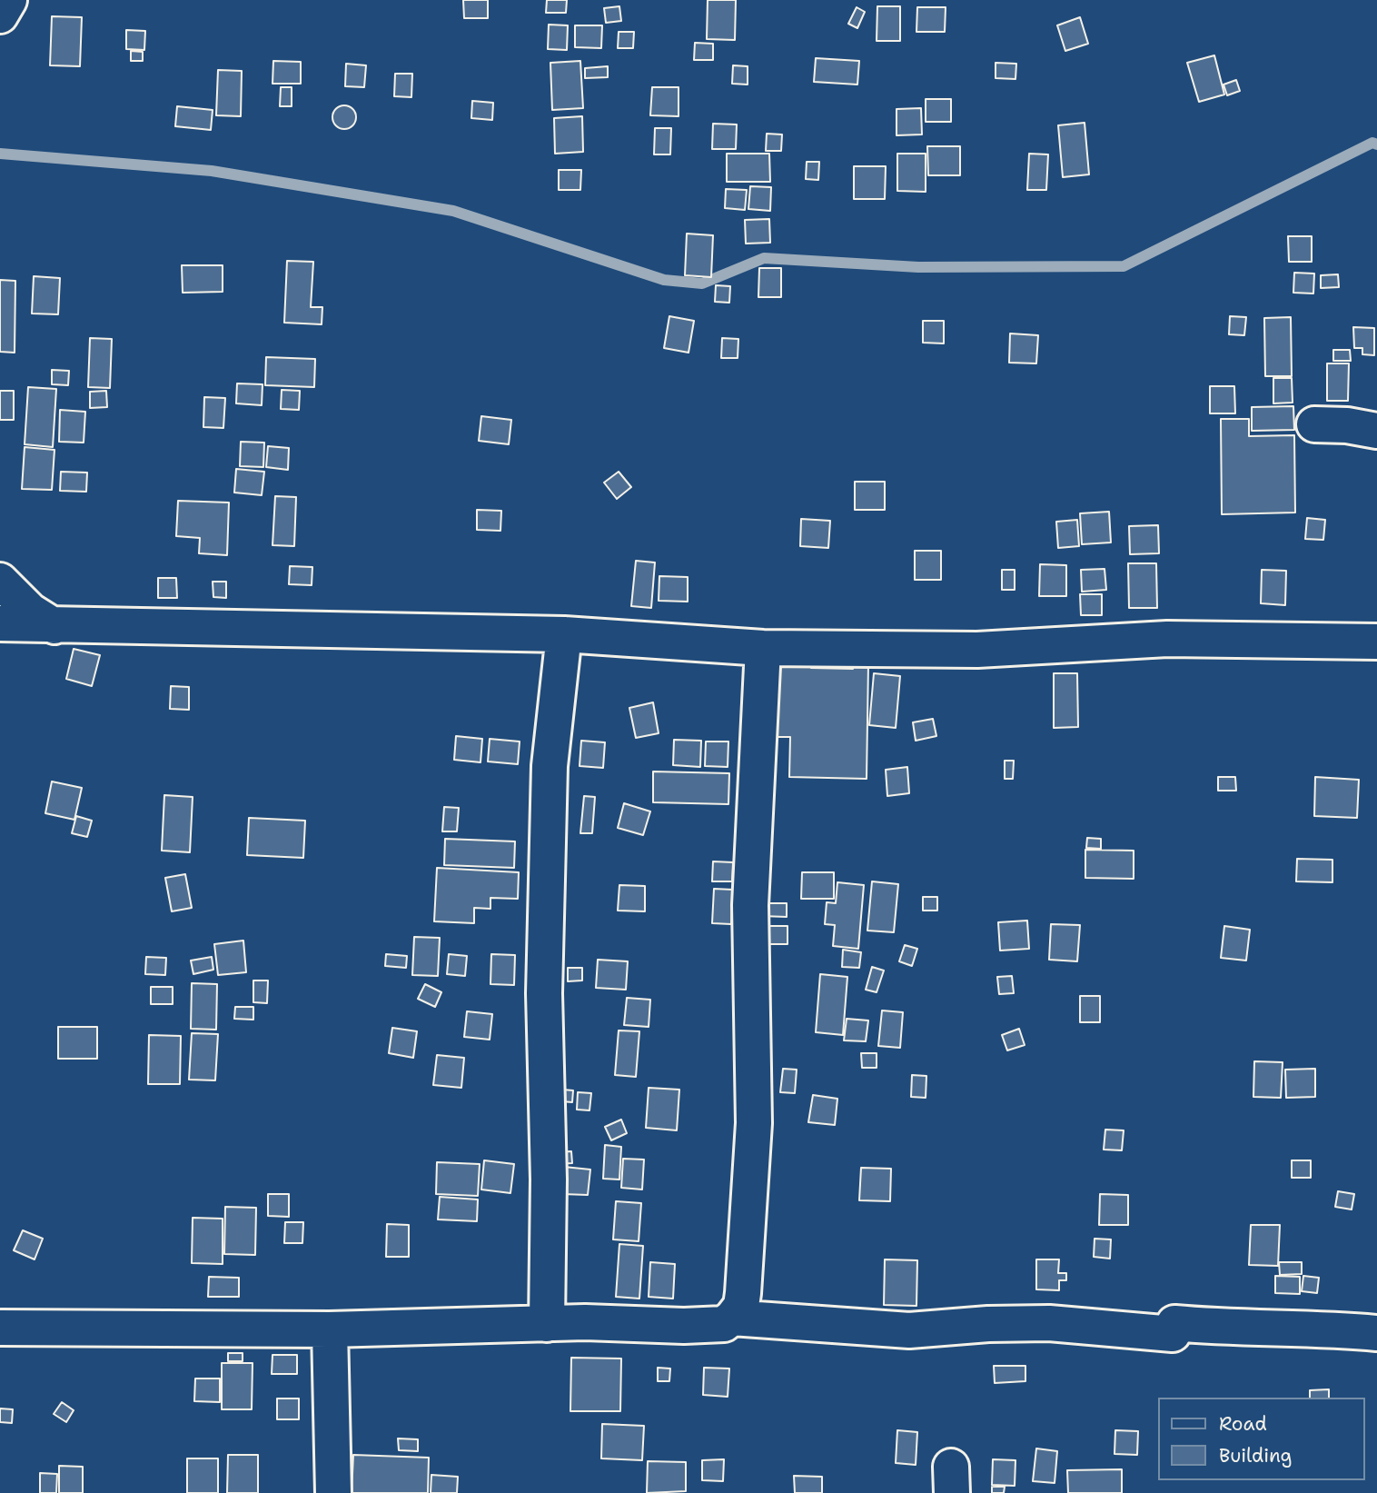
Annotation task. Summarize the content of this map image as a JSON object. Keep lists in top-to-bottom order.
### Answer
{
  "legend": ["Road", "Building"]
}
